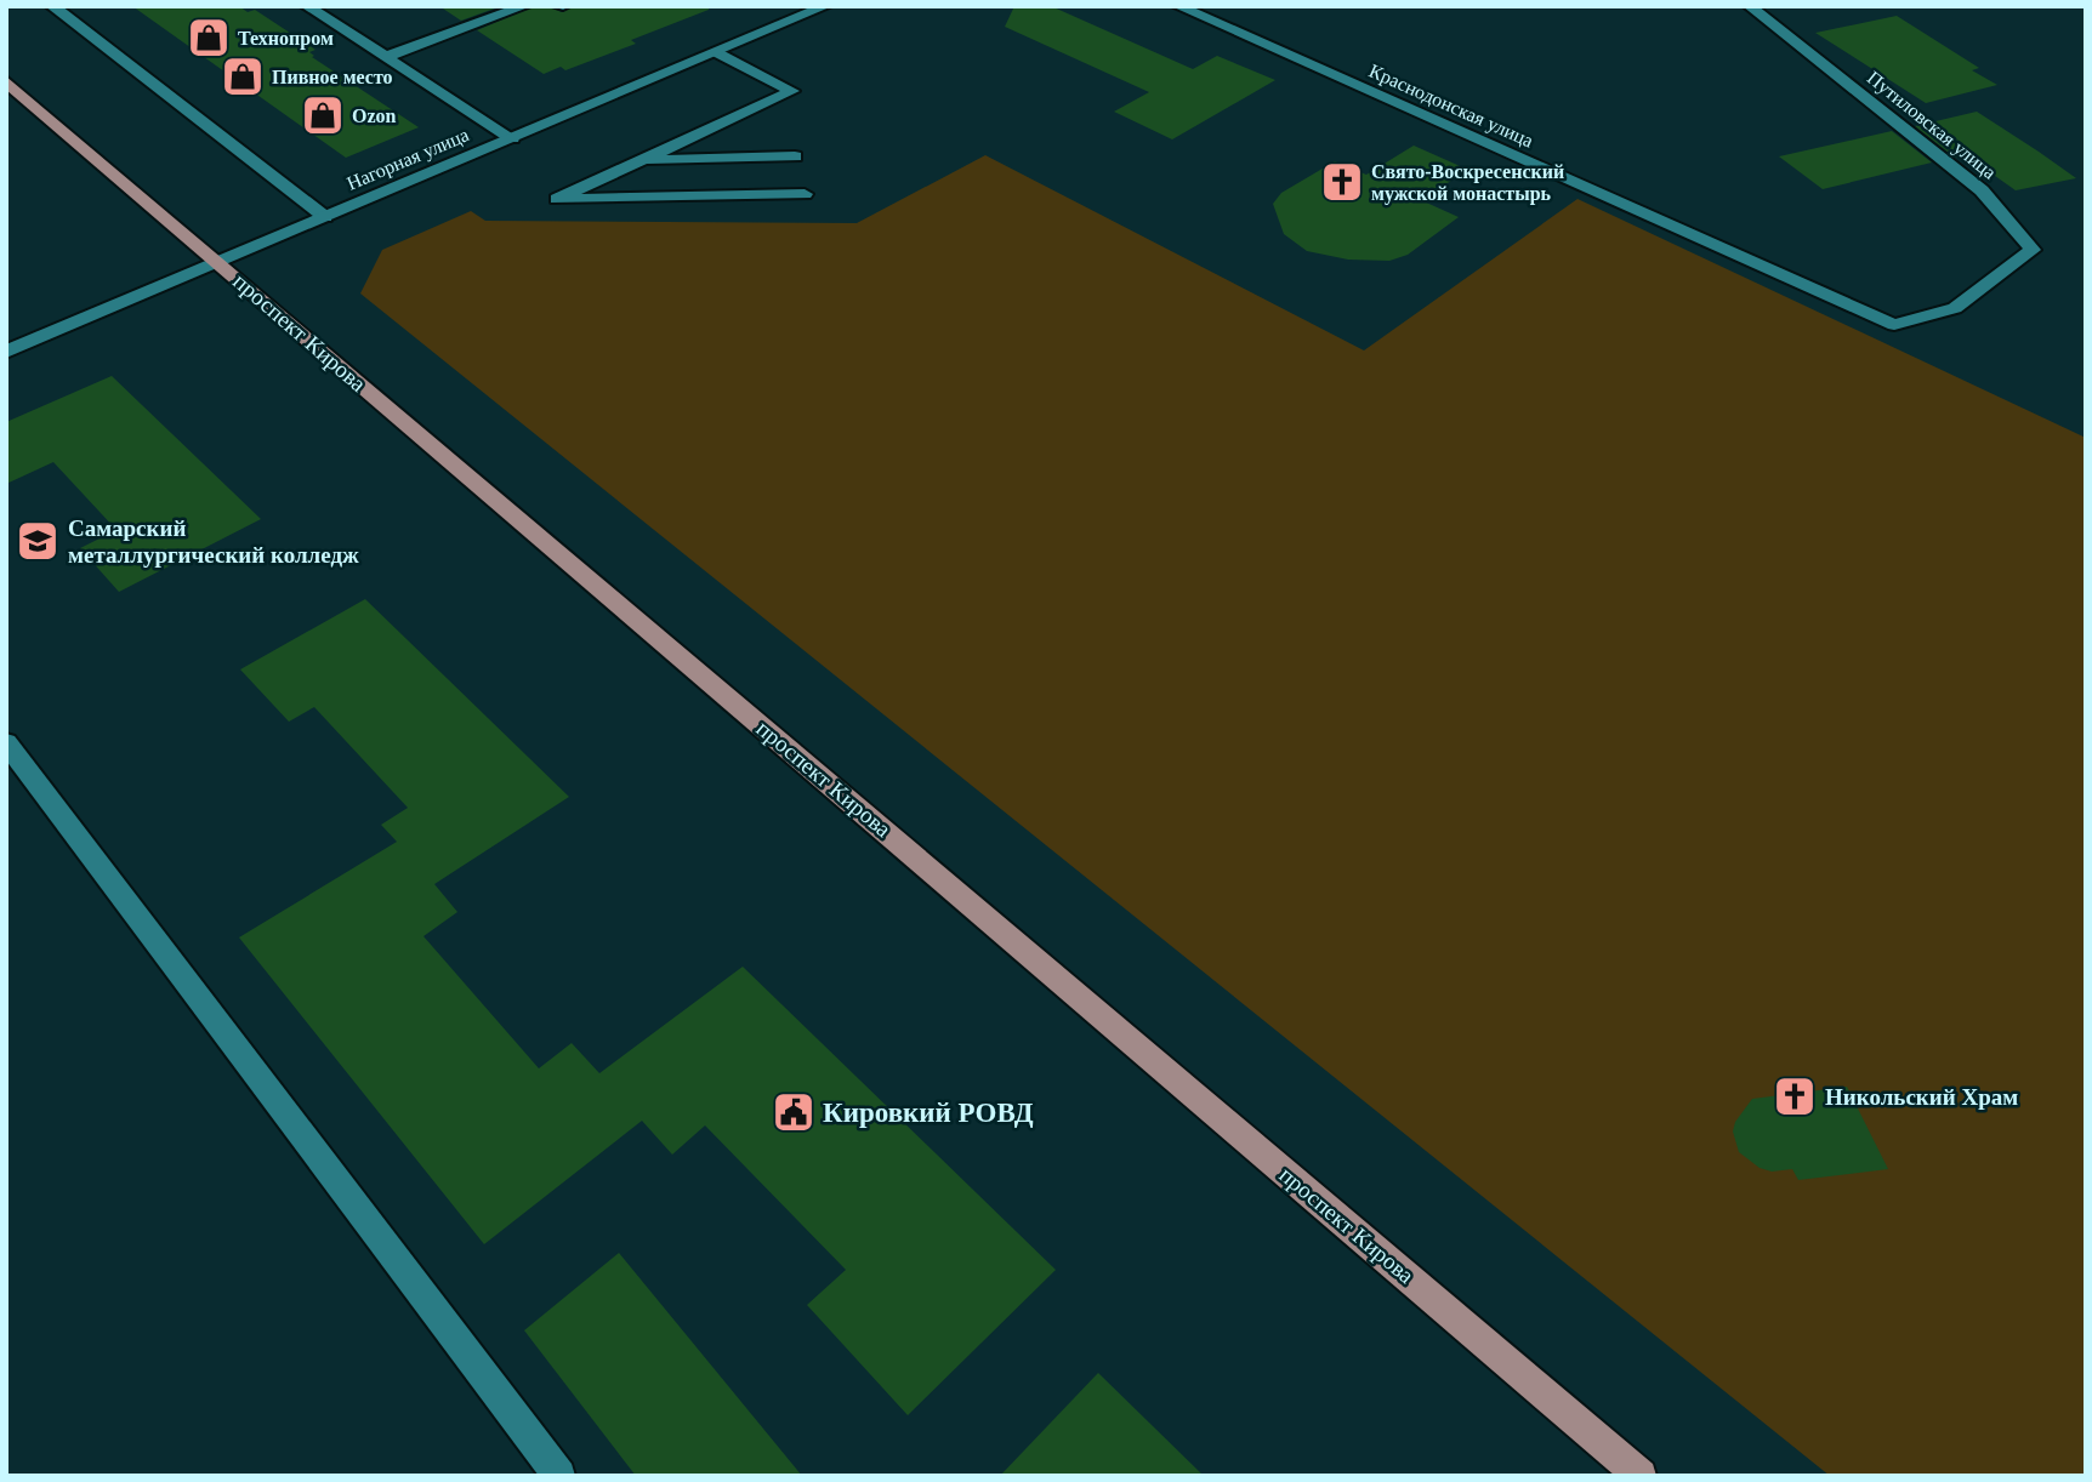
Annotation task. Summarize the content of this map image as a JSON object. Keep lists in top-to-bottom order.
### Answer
{
  "streets": {
    "main road": ["проспект Кирова"],
    "street": ["Краснодонская улица", "Путиловская улица", "Нагорная улица"]
  },
  "crossings": [
    ["Краснодонская улица", "Путиловская улица"],
    ["Нагорная улица", "проспект Кирова"]
  ],
  "places": {
    "shop": ["Технопром", "Пивное место", "Ozon"],
    "church": ["Свято-Воскресенский мужской монастырь", "Никольский Храм"],
    "school or university": ["Самарский металлургический колледж"],
    "public building": ["Кировкий РОВД"]
  }
}
